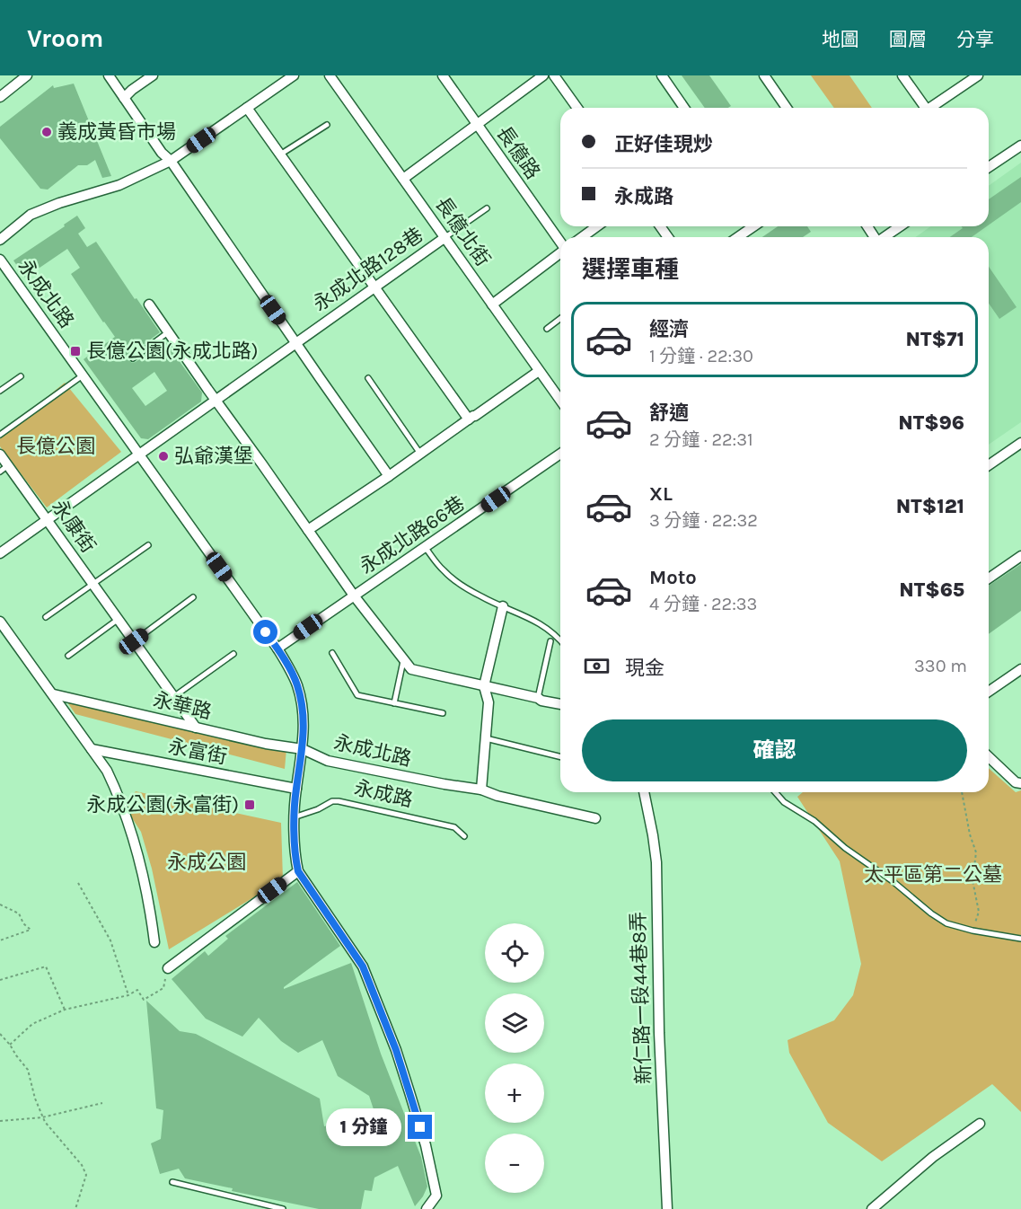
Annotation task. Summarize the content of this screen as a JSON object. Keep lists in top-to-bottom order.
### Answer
{
  "streets": {
    "street": [
      "長億路",
      "長億北街",
      "永成北路128巷",
      "永成北路",
      "永康街",
      "永成北路66巷",
      "永華路",
      "永富街",
      "新仁路一段44巷8弄"
    ],
    "lane": ["永成路"]
  },
  "crossings": [
    ["長億北街", "永成北路128巷"],
    ["永成北路128巷", "永成北路"],
    ["永成北路128巷", "永康街"],
    ["永成北路", "永成北路66巷"],
    ["永成北路", "永華路"],
    ["永康街", "永華路"]
  ],
  "parks": ["長億公園", "永成公園", "太平區第二公墓"],
  "places": {
    "other": ["義成黃昏市場", "弘爺漢堡"],
    "transit": ["長億公園(永成北路)", "永成公園(永富街)"]
  },
  "page": {
    "header": "Vroom",
    "nav": ["地圖", "圖層", "分享"],
    "banner": ["正好佳現炒", "永成路"],
    "heading": "選擇車種",
    "list": [
      {
        "name": "經濟",
        "note": "1 分鐘 · 22:30",
        "value": "NT$71"
      },
      {
        "name": "舒適",
        "note": "2 分鐘 · 22:31",
        "value": "NT$96"
      },
      {
        "name": "XL",
        "note": "3 分鐘 · 22:32",
        "value": "NT$121"
      },
      {
        "name": "Moto",
        "note": "4 分鐘 · 22:33",
        "value": "NT$65"
      }
    ],
    "pay": ["現金", "330 m"],
    "buttons": "確認",
    "map_buttons": ["+", "−"],
    "bubble": "1 分鐘"
  }
}
